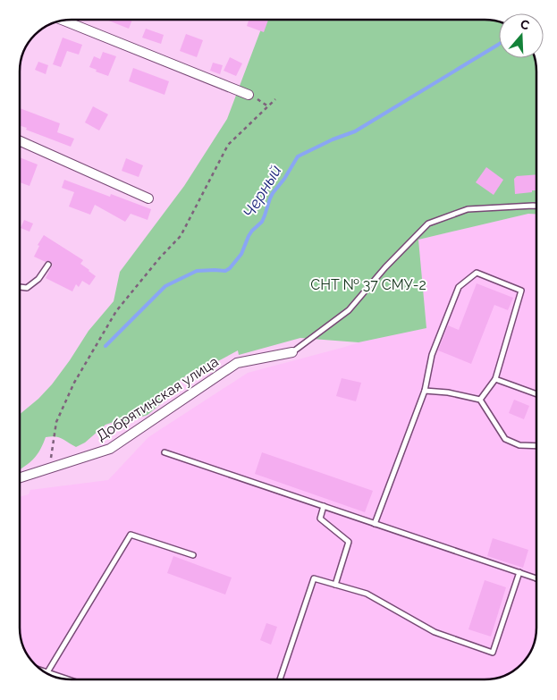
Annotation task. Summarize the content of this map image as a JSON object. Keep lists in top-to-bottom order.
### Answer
{
  "streets": {
    "street": ["Добрятинская улица"]
  },
  "water": ["Черный"],
  "parks": ["СНТ № 37 СМУ-2"],
  "north": "top"
}
